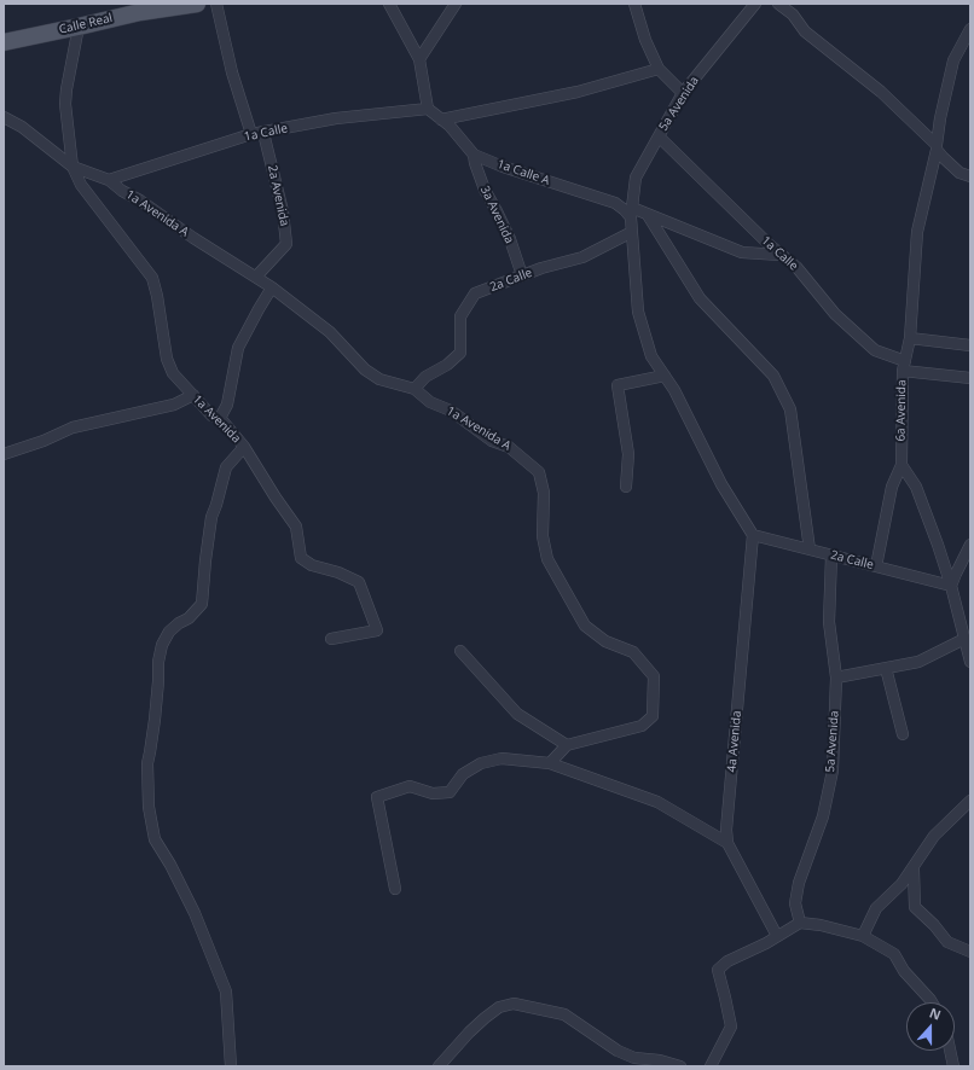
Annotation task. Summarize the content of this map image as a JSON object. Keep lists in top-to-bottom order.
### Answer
{
  "streets": {
    "main road": ["Calle Real"],
    "street": [
      "5a Avenida",
      "1a Calle",
      "1a Calle A",
      "2a Avenida",
      "1a Avenida A",
      "3a Avenida",
      "2a Calle",
      "6a Avenida",
      "1a Avenida",
      "4a Avenida"
    ]
  },
  "crossings": [
    ["Calle Real", "1a Avenida"],
    ["5a Avenida", "1a Calle"],
    ["5a Avenida", "1a Calle A"],
    ["5a Avenida", "2a Calle"],
    ["5a Avenida", "4a Avenida"],
    ["1a Calle", "1a Calle A"],
    ["1a Calle", "2a Avenida"],
    ["1a Calle", "1a Avenida A"],
    ["1a Calle", "6a Avenida"],
    ["1a Calle A", "3a Avenida"],
    ["2a Avenida", "1a Avenida A"],
    ["1a Avenida A", "2a Calle"],
    ["1a Avenida A", "1a Avenida"],
    ["3a Avenida", "2a Calle"],
    ["2a Calle", "4a Avenida"]
  ],
  "north": "top"
}
